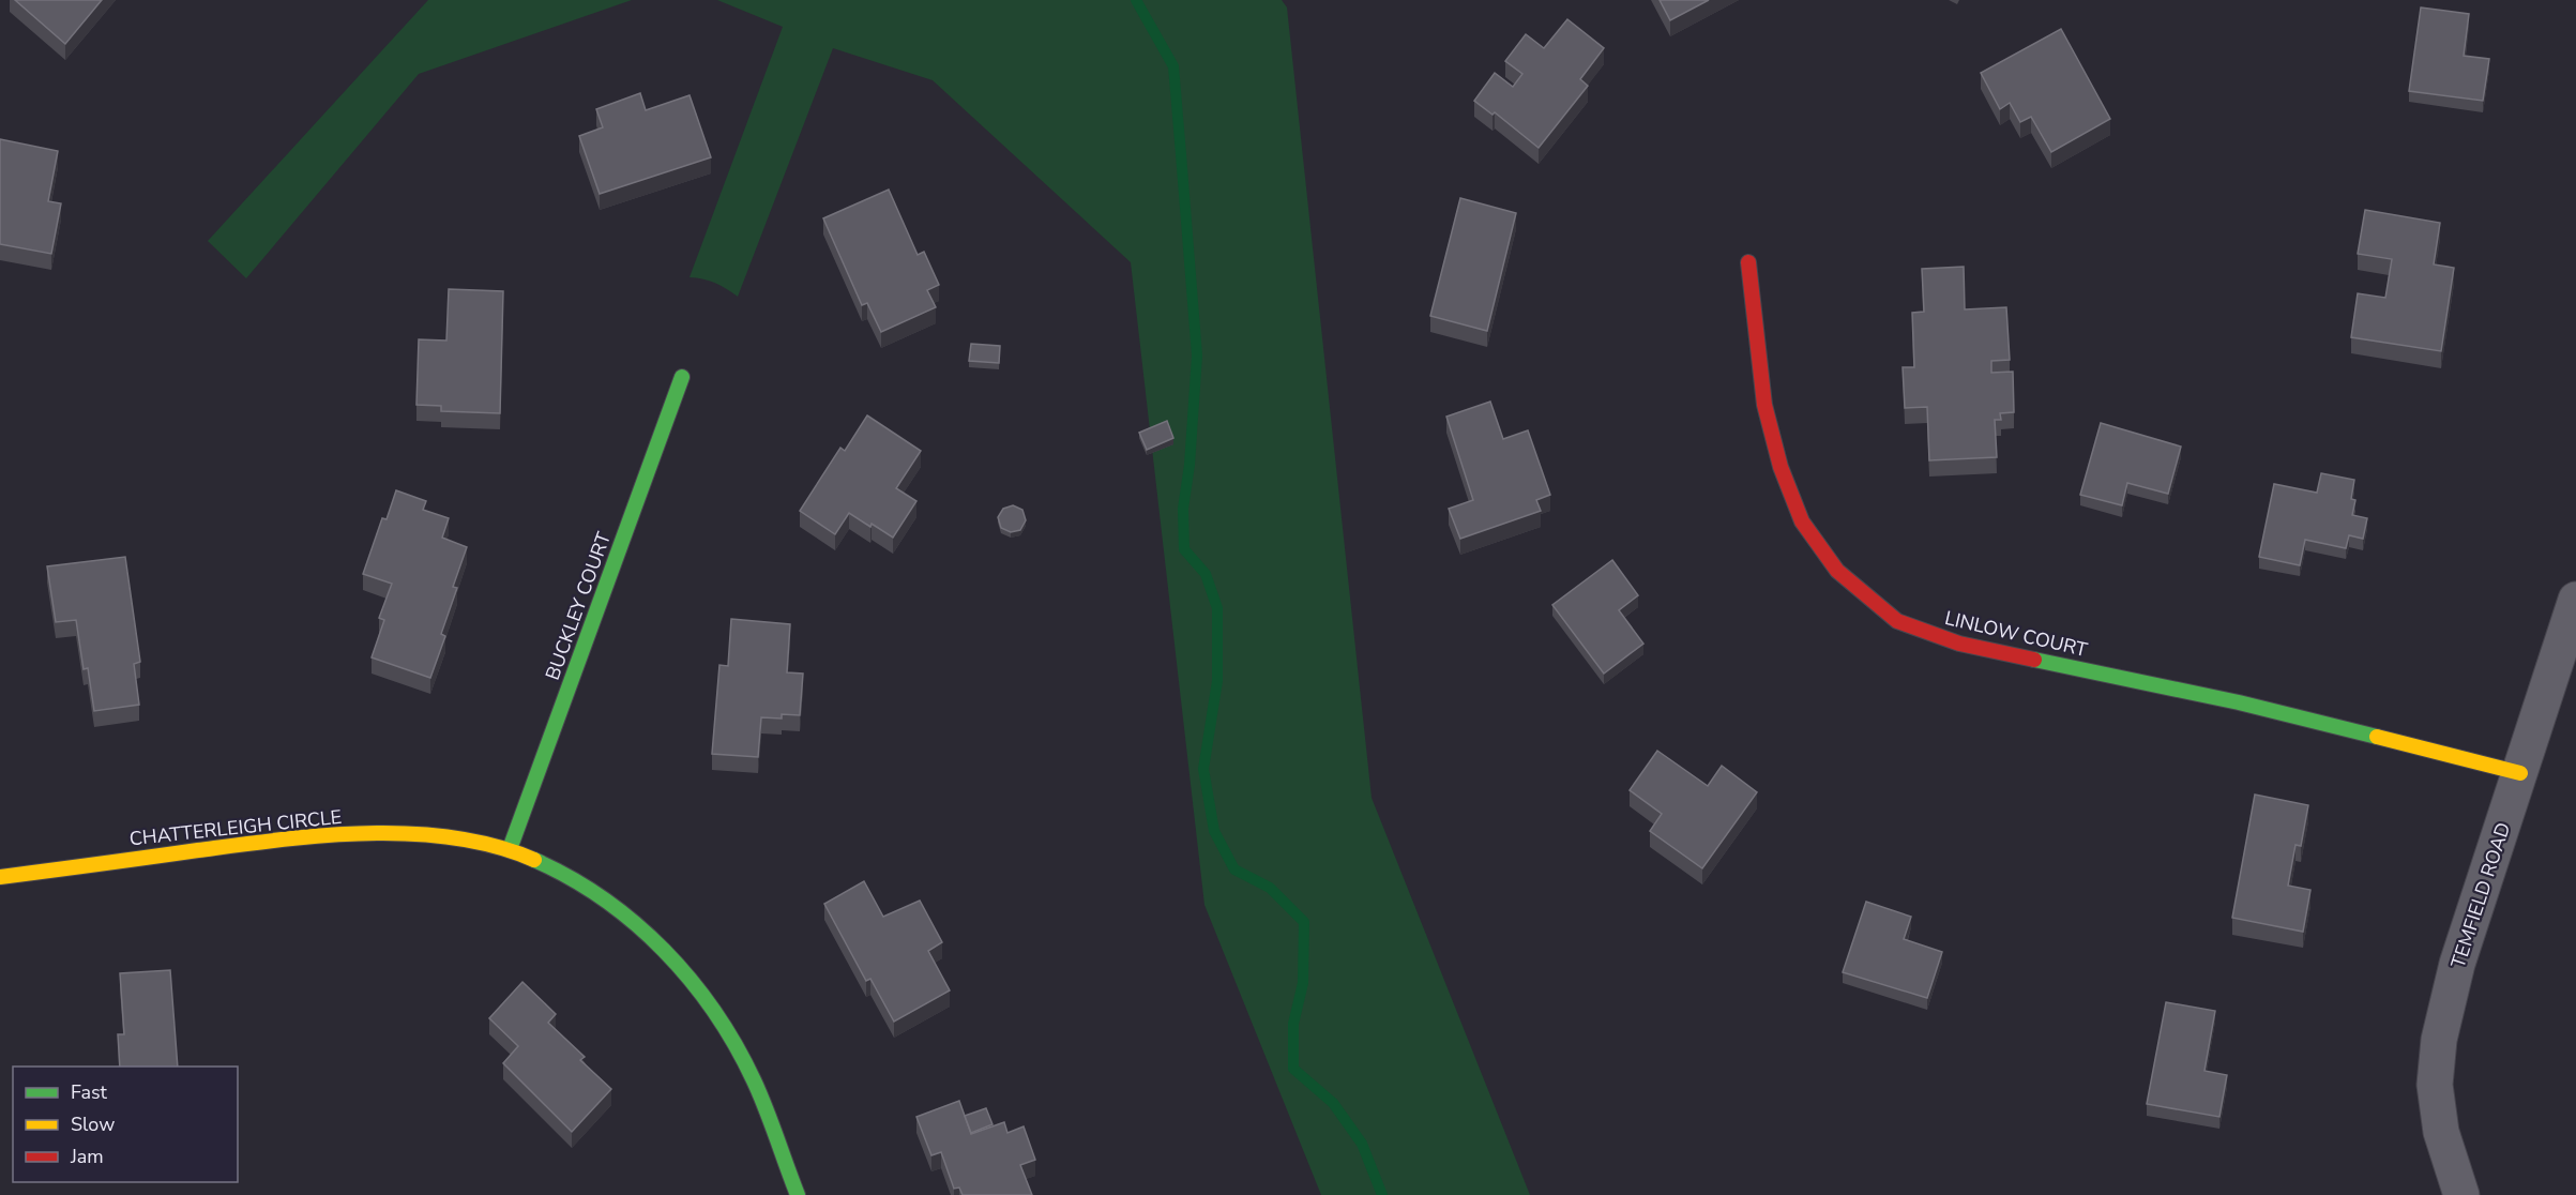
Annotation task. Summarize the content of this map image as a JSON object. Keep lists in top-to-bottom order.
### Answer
{
  "streets": {
    "street": [
      "BUCKLEY COURT",
      "LINLOW COURT",
      "CHATTERLEIGH CIRCLE",
      "TEMFIELD ROAD"
    ]
  },
  "crossings": [
    ["BUCKLEY COURT", "CHATTERLEIGH CIRCLE"],
    ["LINLOW COURT", "TEMFIELD ROAD"]
  ],
  "legend": ["Fast", "Slow", "Jam"]
}
